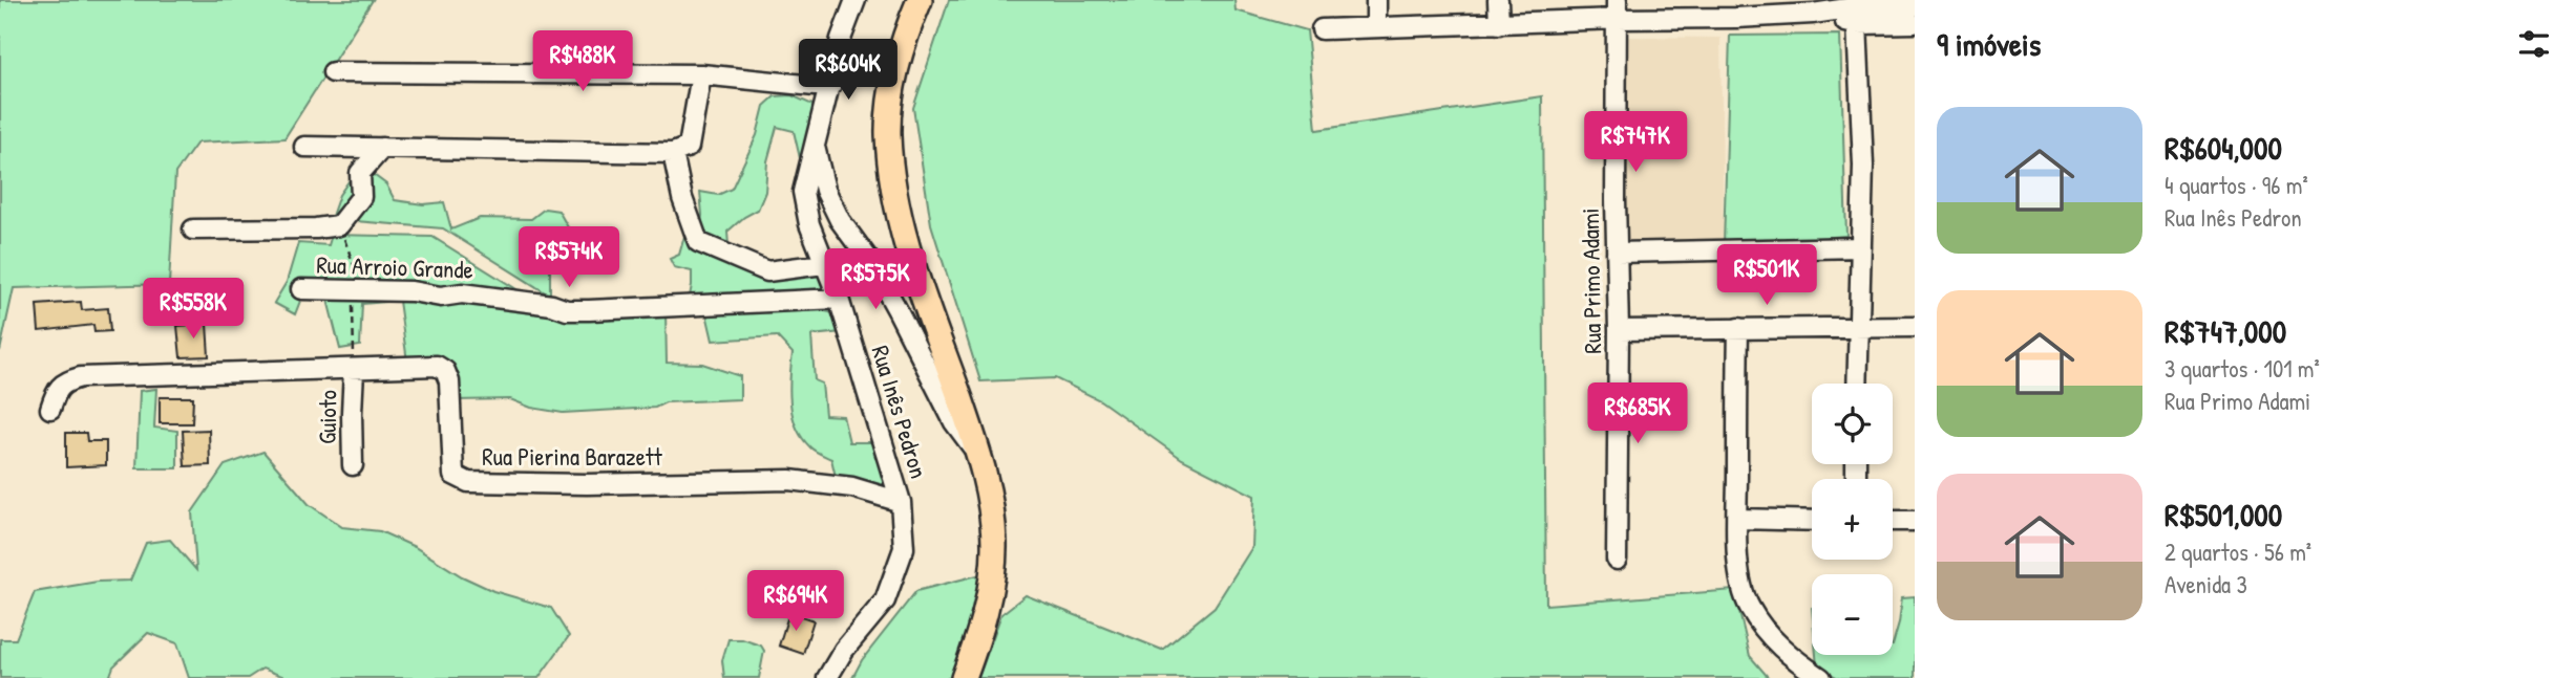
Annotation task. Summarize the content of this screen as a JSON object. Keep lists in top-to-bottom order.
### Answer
{
  "streets": {
    "street": [
      "Rua Arroio Grande",
      "Rua Primo Adami",
      "Rua Inês Pedron",
      "Guioto",
      "Rua Pierina Barazett"
    ]
  },
  "crossings": [
    ["Rua Arroio Grande", "Rua Inês Pedron"],
    ["Rua Inês Pedron", "Rua Pierina Barazett"],
    ["Guioto", "Rua Pierina Barazett"]
  ],
  "page": {
    "heading": "9 imóveis",
    "price": [
      "R$488K",
      "R$604K",
      "R$747K",
      "R$574K",
      "R$501K",
      "R$575K",
      "R$558K",
      "R$685K",
      "R$694K"
    ],
    "list": [
      {
        "name": "R$604,000",
        "note": "4 quartos · 96 m² · Rua Inês Pedron"
      },
      {
        "name": "R$747,000",
        "note": "3 quartos · 101 m² · Rua Primo Adami"
      },
      {
        "name": "R$501,000",
        "note": "2 quartos · 56 m² · Avenida 3"
      }
    ],
    "map_buttons": ["+", "−"]
  }
}
